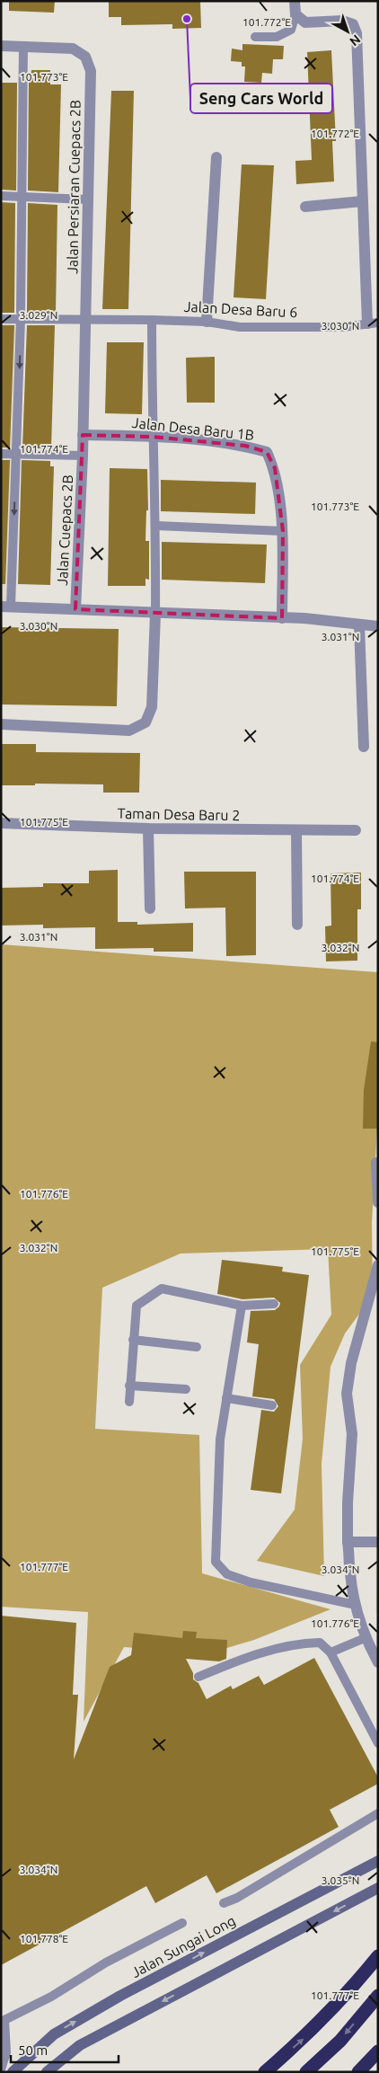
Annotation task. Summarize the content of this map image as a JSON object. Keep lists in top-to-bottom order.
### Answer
{
  "streets": {
    "street": [
      "Jalan Persiaran Cuepacs 2B",
      "Jalan Desa Baru 6",
      "Jalan Desa Baru 1B",
      "Jalan Cuepacs 2B",
      "Taman Desa Baru 2",
      "Jalan Sungai Long"
    ]
  },
  "crossings": [
    ["Jalan Persiaran Cuepacs 2B", "Jalan Desa Baru 6"],
    ["Jalan Persiaran Cuepacs 2B", "Jalan Cuepacs 2B"],
    ["Jalan Desa Baru 6", "Jalan Cuepacs 2B"],
    ["Jalan Desa Baru 1B", "Jalan Cuepacs 2B"]
  ],
  "places": ["Seng Cars World"],
  "scale_bar": "50 m",
  "north": "bottom right",
  "coordinates": [
    "101.772°E",
    "101.773°E",
    "3.029°N",
    "3.030°N",
    "101.774°E",
    "3.031°N",
    "101.775°E",
    "3.032°N",
    "101.776°E",
    "101.777°E",
    "3.034°N",
    "3.035°N",
    "101.778°E"
  ]
}
